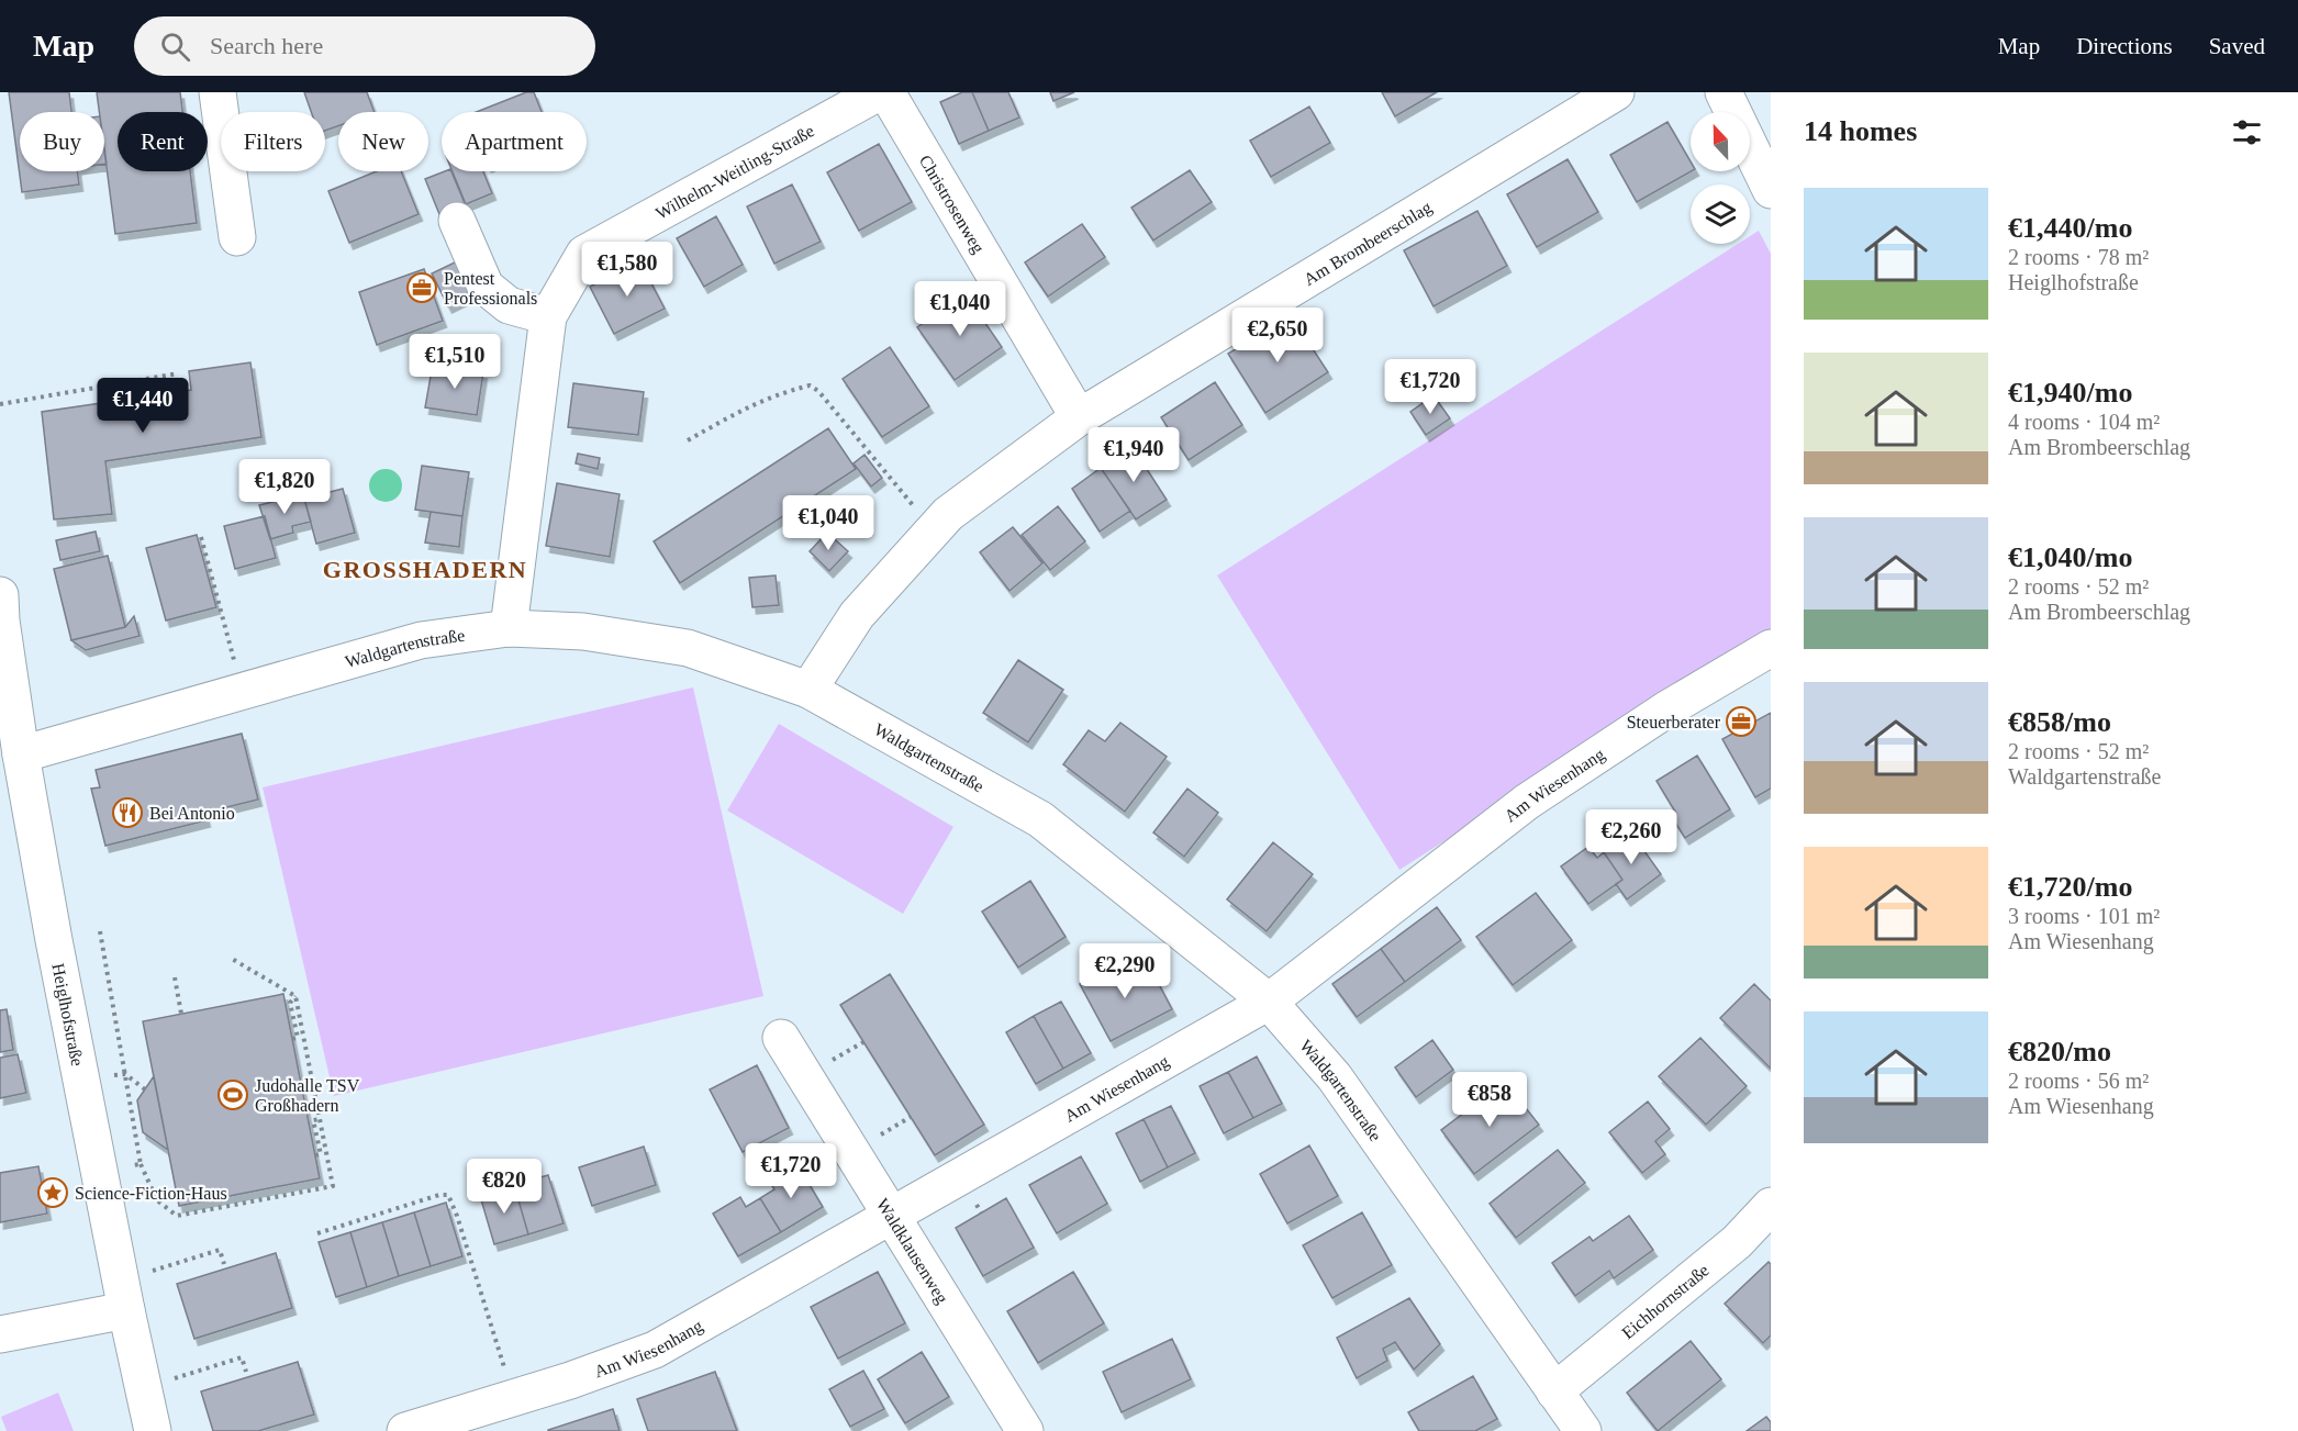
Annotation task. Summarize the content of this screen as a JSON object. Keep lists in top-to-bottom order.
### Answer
{
  "streets": {
    "street": [
      "Wilhelm-Weitling-Straße",
      "Christrosenweg",
      "Am Brombeerschlag",
      "Waldgartenstraße",
      "Am Wiesenhang",
      "Heiglhofstraße",
      "Waldklausenweg",
      "Eichhornstraße"
    ]
  },
  "crossings": [
    ["Wilhelm-Weitling-Straße", "Waldgartenstraße"],
    ["Christrosenweg", "Am Brombeerschlag"],
    ["Am Brombeerschlag", "Waldgartenstraße"],
    ["Waldgartenstraße", "Am Wiesenhang"],
    ["Waldgartenstraße", "Heiglhofstraße"],
    ["Waldgartenstraße", "Eichhornstraße"],
    ["Am Wiesenhang", "Waldklausenweg"]
  ],
  "districts": ["GROSSHADERN"],
  "places": {
    "office": ["Pentest Professionals", "Steuerberater"],
    "restaurant": ["Bei Antonio"],
    "sports": ["Judohalle TSV Großhadern"],
    "place": ["Science-Fiction-Haus"]
  },
  "north": "top",
  "page": {
    "header": "Map",
    "search": "Search here",
    "nav": ["Map", "Directions", "Saved"],
    "heading": "14 homes",
    "chip": [
      "Buy",
      "Rent",
      "Filters",
      "New",
      "Apartment"
    ],
    "list": [
      {
        "name": "€1,440/mo",
        "note": "2 rooms · 78 m² · Heiglhofstraße"
      },
      {
        "name": "€1,940/mo",
        "note": "4 rooms · 104 m² · Am Brombeerschlag"
      },
      {
        "name": "€1,040/mo",
        "note": "2 rooms · 52 m² · Am Brombeerschlag"
      },
      {
        "name": "€858/mo",
        "note": "2 rooms · 52 m² · Waldgartenstraße"
      },
      {
        "name": "€1,720/mo",
        "note": "3 rooms · 101 m² · Am Wiesenhang"
      },
      {
        "name": "€820/mo",
        "note": "2 rooms · 56 m² · Am Wiesenhang"
      }
    ],
    "price": [
      "€1,580",
      "€1,040",
      "€2,650",
      "€1,510",
      "€1,720",
      "€1,440",
      "€1,940",
      "€1,820",
      "€1,040",
      "€2,260",
      "€2,290",
      "€858",
      "€1,720",
      "€820"
    ]
  }
}
